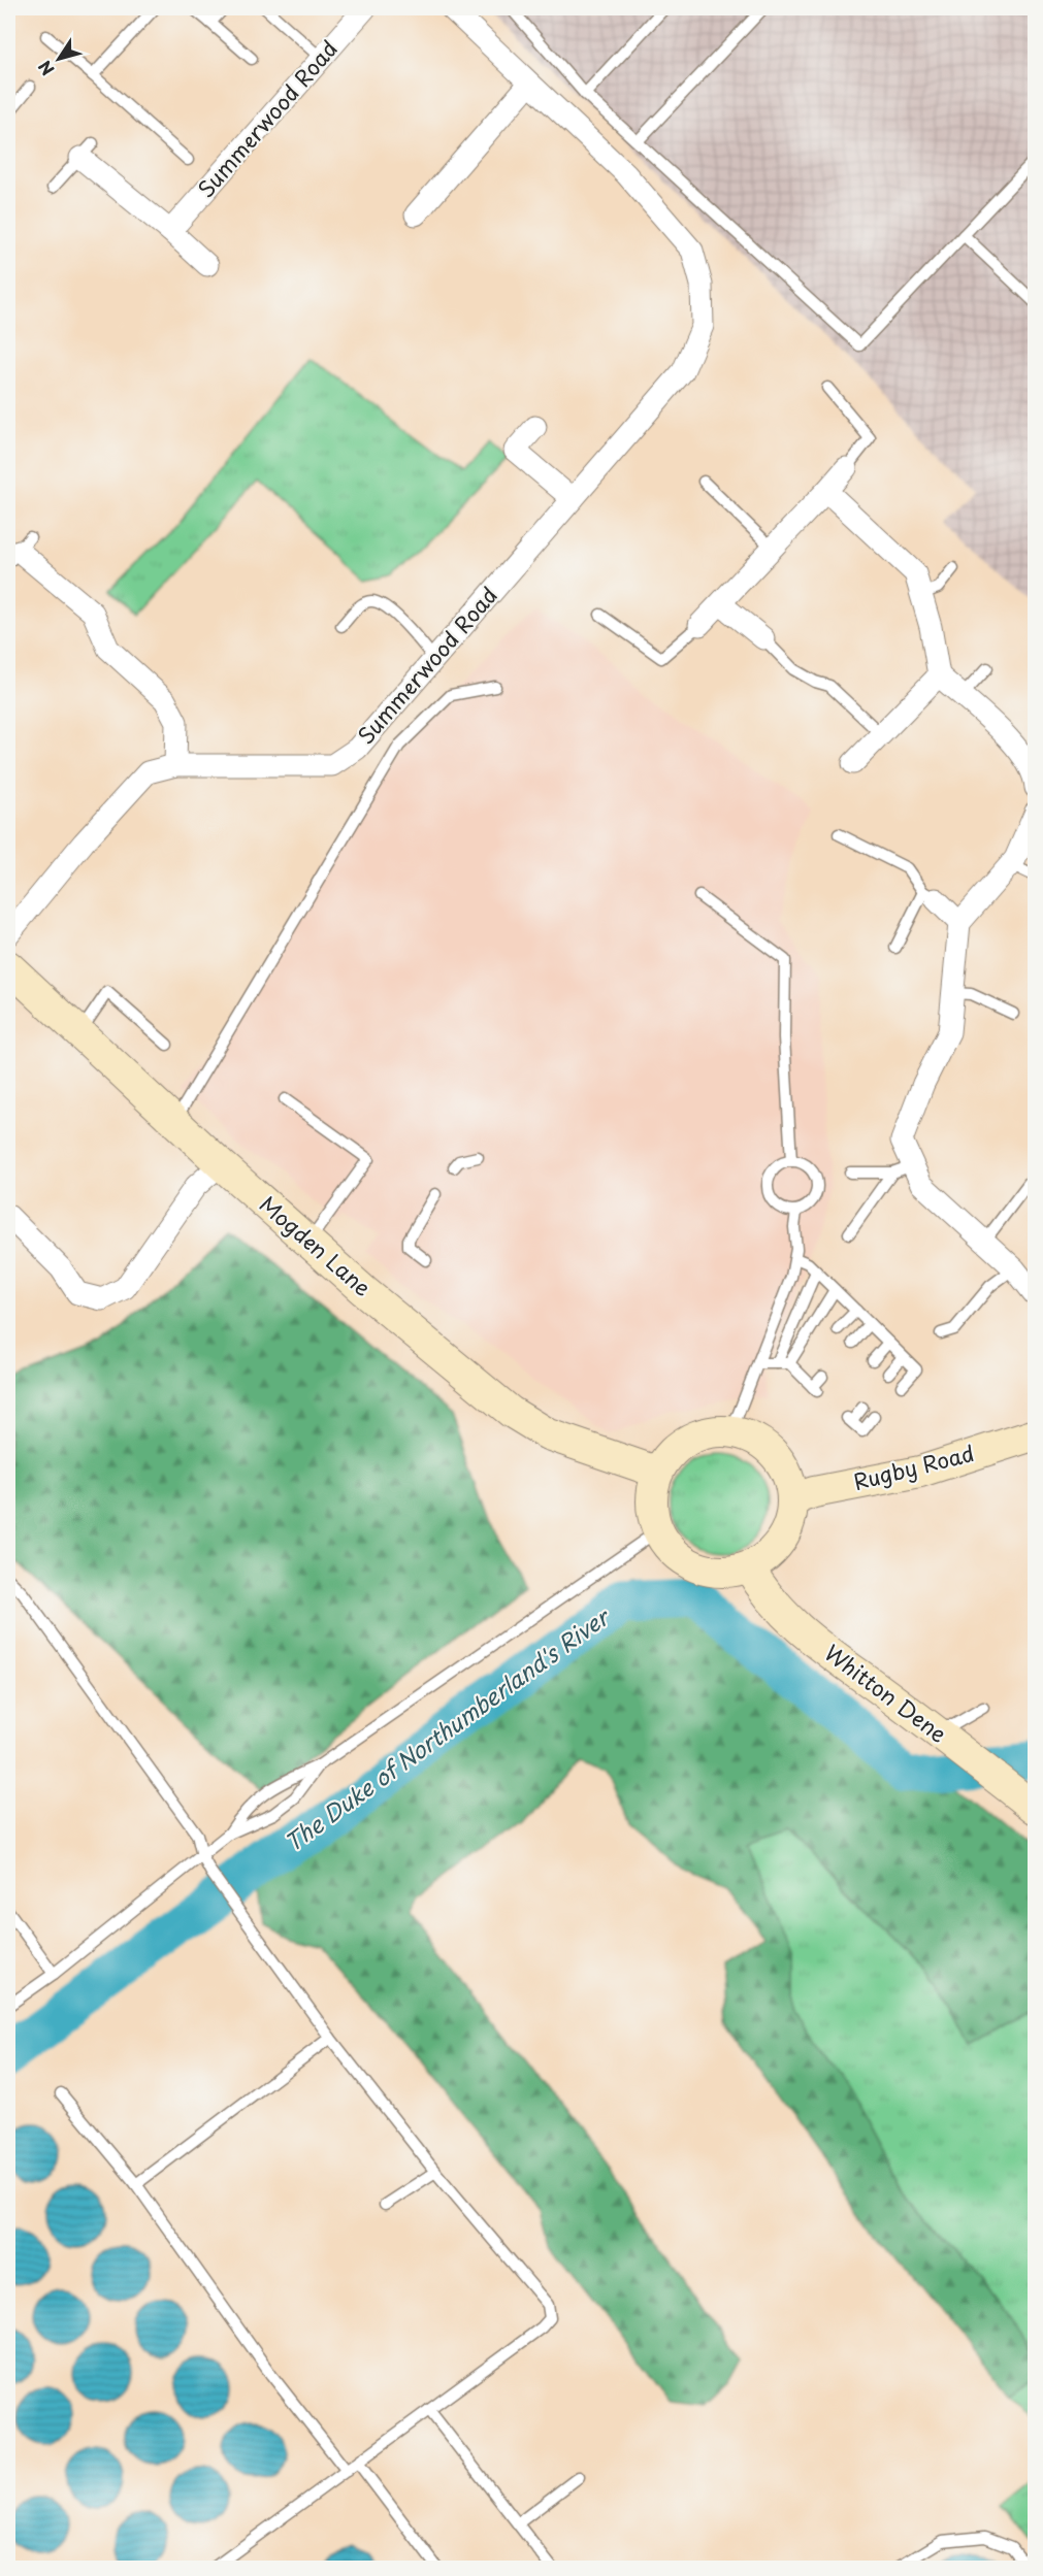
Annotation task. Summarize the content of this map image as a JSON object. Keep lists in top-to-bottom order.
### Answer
{
  "streets": {
    "street": [
      "Summerwood Road",
      "Mogden Lane",
      "Rugby Road",
      "Whitton Dene"
    ]
  },
  "crossings": [
    ["Mogden Lane", "Rugby Road"],
    ["Mogden Lane", "Whitton Dene"],
    ["Rugby Road", "Whitton Dene"]
  ],
  "water": ["The Duke of Northumberland's River"],
  "north": "bottom left"
}
